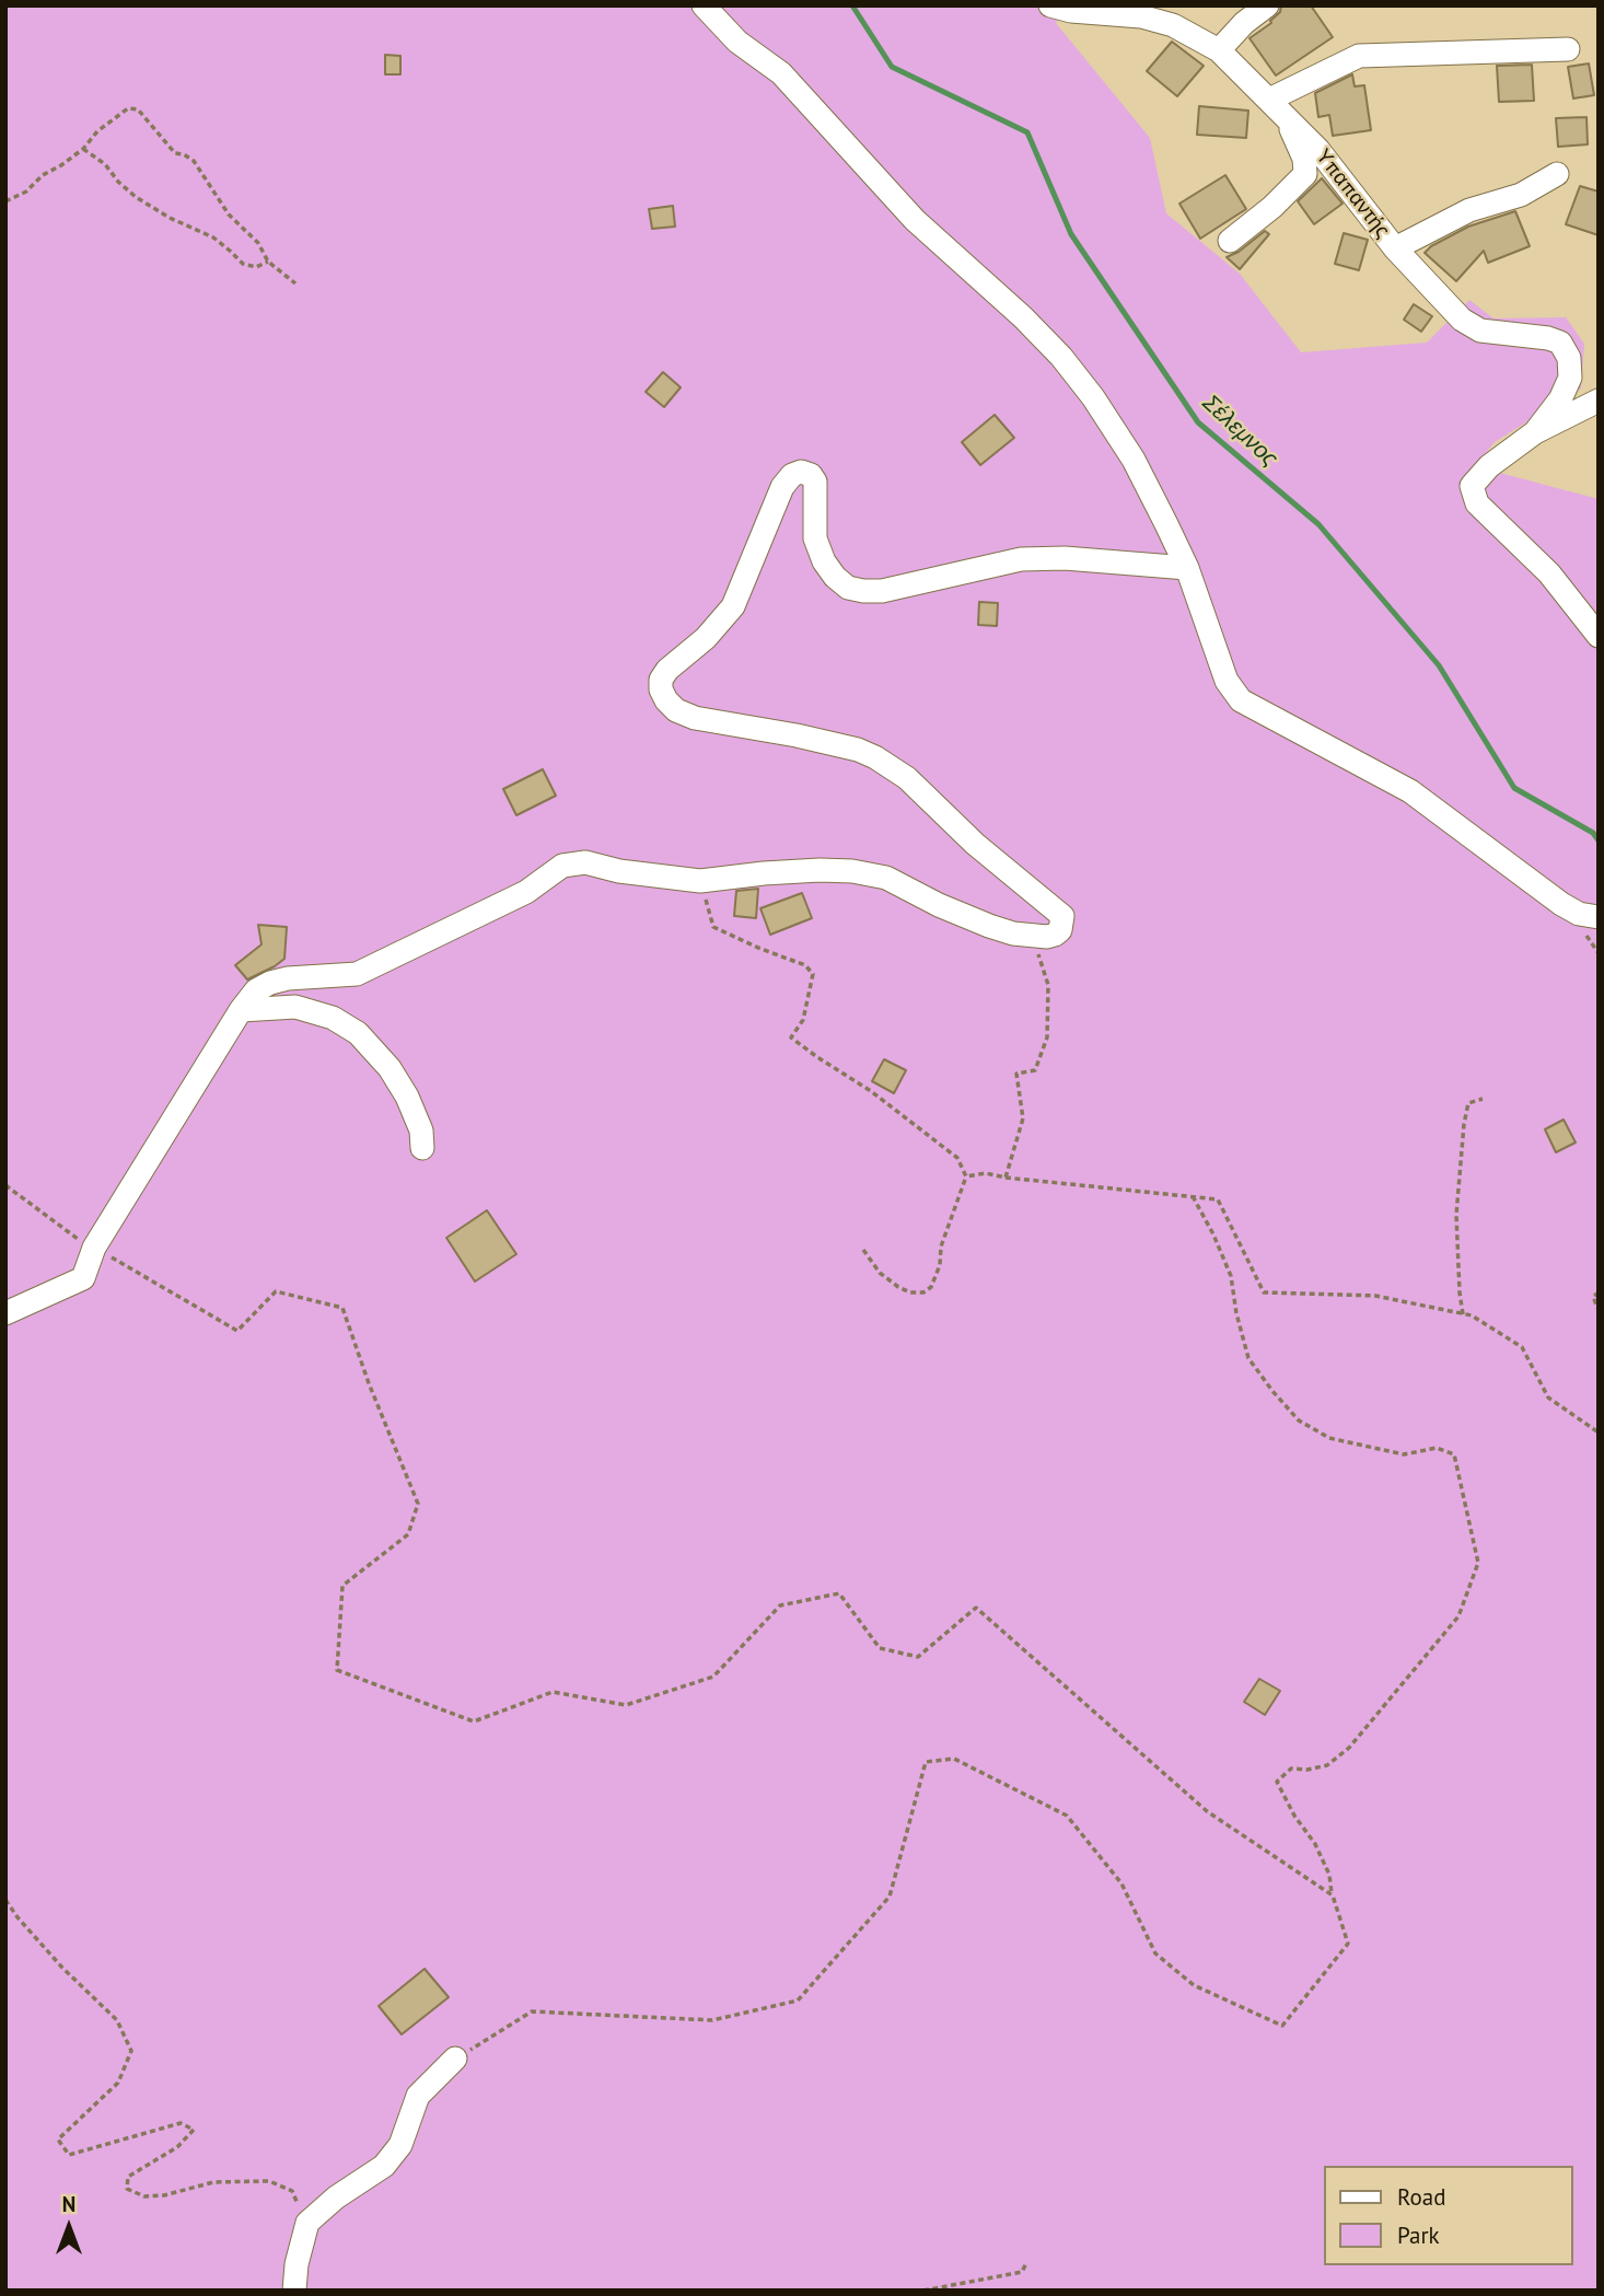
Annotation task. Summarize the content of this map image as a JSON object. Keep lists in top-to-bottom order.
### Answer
{
  "streets": {
    "street": ["Υπαπαντής"]
  },
  "water": ["Σέλεμνος"],
  "legend": ["Road", "Park"],
  "north": "top"
}
